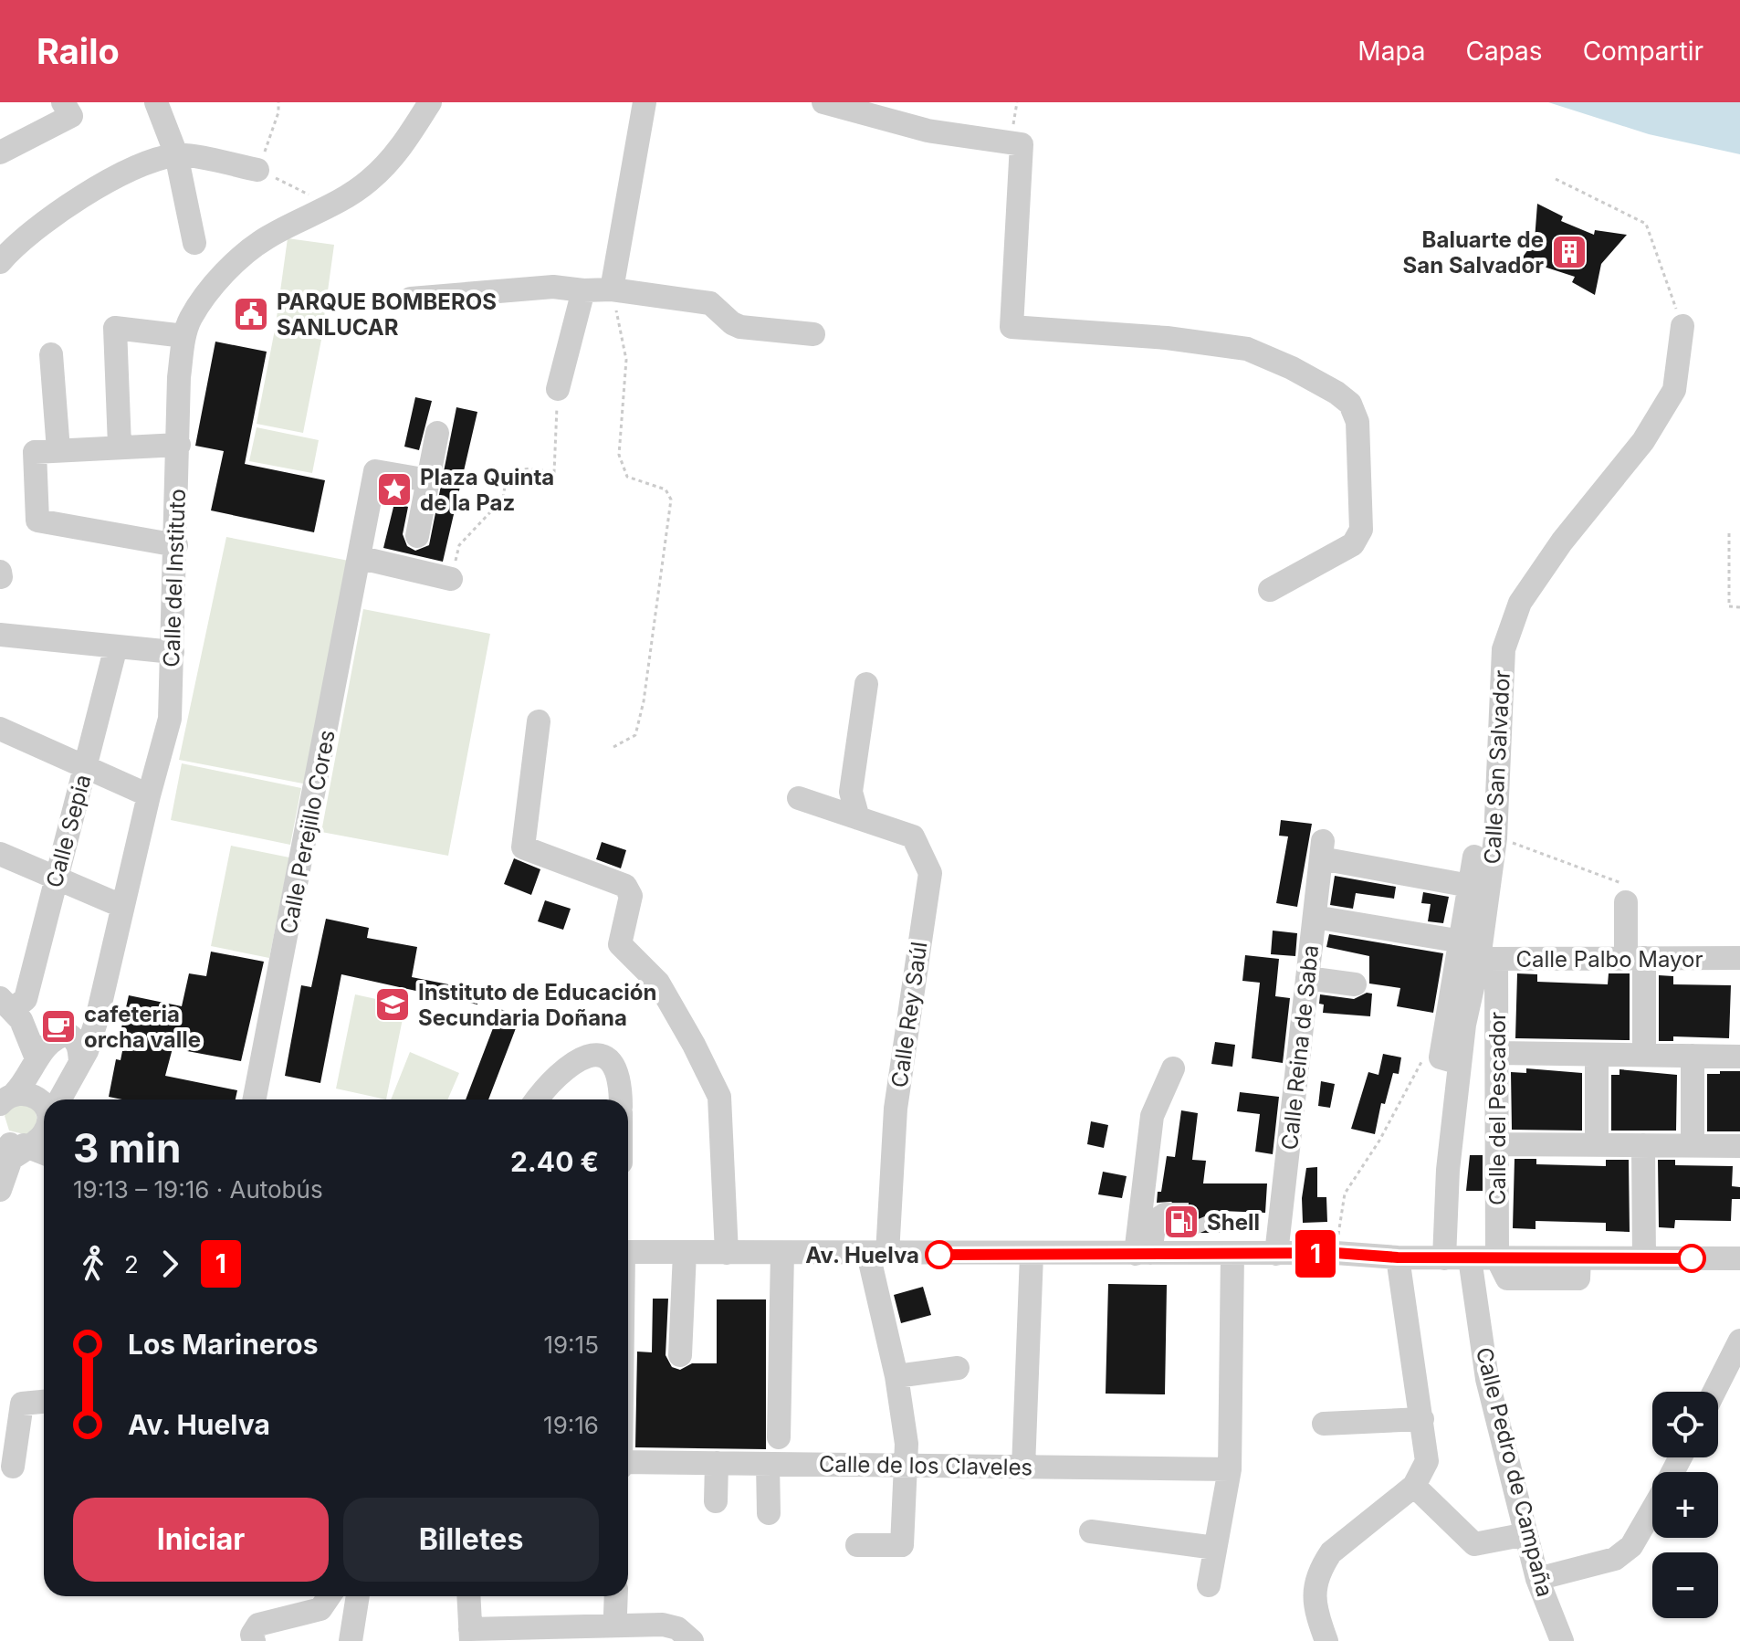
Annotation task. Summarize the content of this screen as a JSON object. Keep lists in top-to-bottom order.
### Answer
{
  "streets": {
    "street": [
      "Calle del Instituto",
      "Calle San Salvador",
      "Calle Sepia",
      "Calle Perejillo Cores",
      "Calle Palbo Mayor",
      "Calle Rey Saúl",
      "Calle Reina de Saba",
      "Calle del Pescador",
      "Calle de los Claveles",
      "Calle Pedro de Campaña"
    ]
  },
  "crossings": [
    ["Calle San Salvador", "Calle Palbo Mayor"],
    ["Calle San Salvador", "Calle del Pescador"],
    ["Calle Palbo Mayor", "Calle del Pescador"],
    ["Calle Rey Saúl", "Calle de los Claveles"]
  ],
  "places": {
    "building": ["Baluarte de San Salvador"],
    "public building": ["PARQUE BOMBEROS SANLUCAR"],
    "place": ["Plaza Quinta de la Paz"],
    "school or university": ["Instituto de Educación Secundaria Doñana"],
    "cafe": ["cafeteria orcha valle"],
    "fuel station": ["Shell"],
    "other": ["Av. Huelva"]
  },
  "lines": ["bus line 1"],
  "page": {
    "header": "Railo",
    "nav": ["Mapa", "Capas", "Compartir"],
    "on_map": "1",
    "heading": ["3 min", "19:13 – 19:16 · Autobús", "2.40 €"],
    "legs": ["2", "1"],
    "list": [
      {
        "name": "Los Marineros",
        "value": "19:15"
      },
      {
        "name": "Av. Huelva",
        "value": "19:16"
      }
    ],
    "map_buttons": ["+", "−"],
    "buttons": ["Iniciar", "Billetes"]
  }
}
